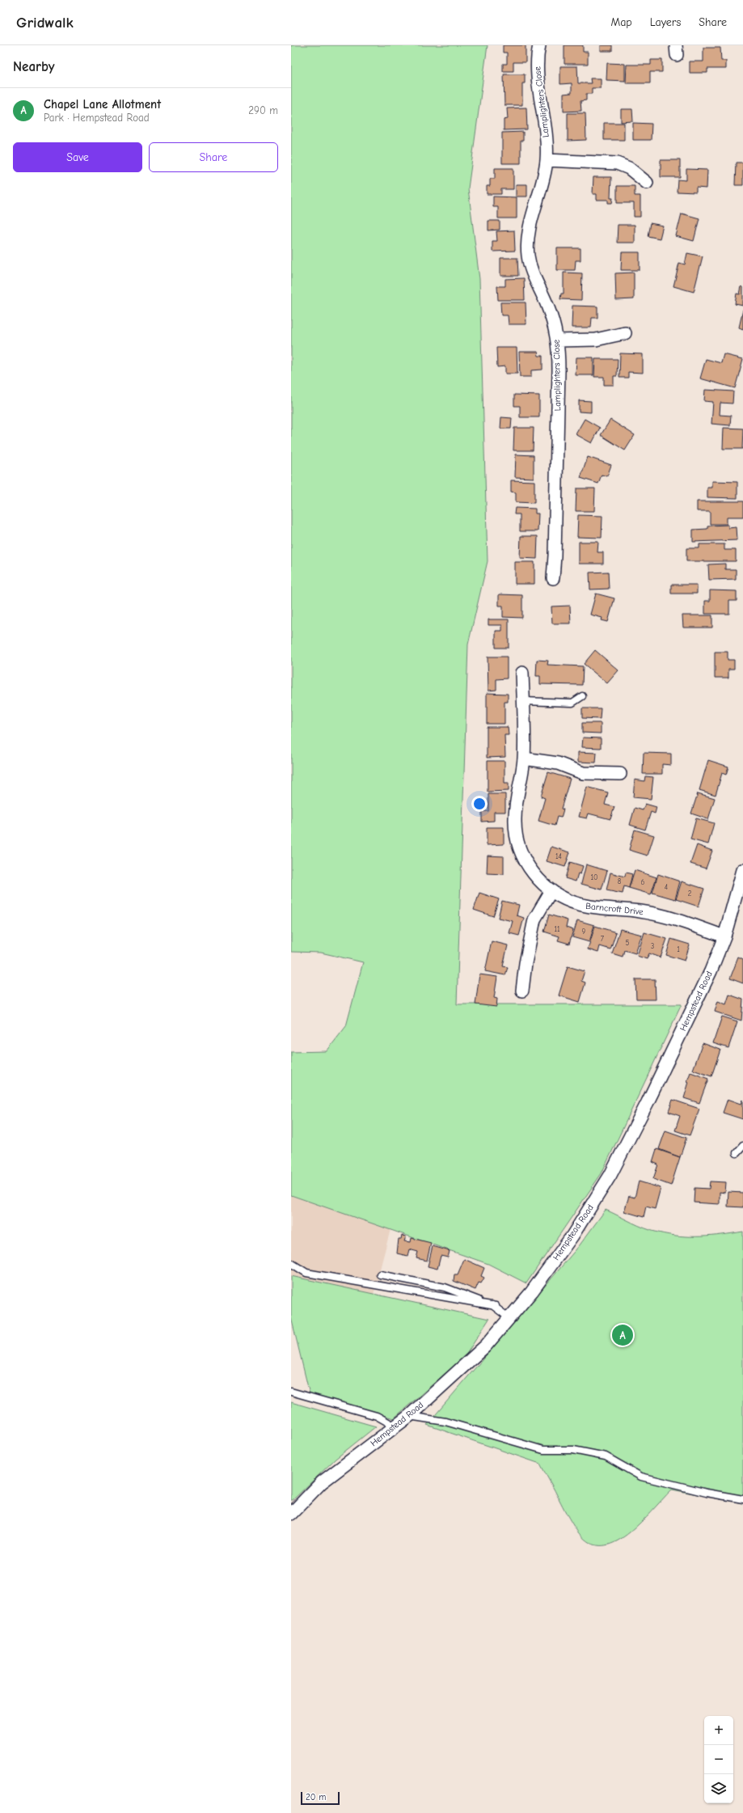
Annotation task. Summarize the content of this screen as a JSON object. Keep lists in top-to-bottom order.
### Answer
{
  "streets": {
    "street": ["Lamplighters Close", "Barncroft Drive", "Hempstead Road"]
  },
  "crossings": [
    ["Barncroft Drive", "Hempstead Road"]
  ],
  "house_numbers": [
    "14",
    "10",
    "8",
    "6",
    "4",
    "2",
    "11",
    "9",
    "7",
    "5",
    "3",
    "1"
  ],
  "scale_bar": "20 m",
  "page": {
    "header": "Gridwalk",
    "nav": ["Map", "Layers", "Share"],
    "heading": "Nearby",
    "list": [
      {
        "mark": "A",
        "name": "Chapel Lane Allotment",
        "note": "Park · Hempstead Road",
        "value": "290 m"
      }
    ],
    "buttons": ["Save", "Share"],
    "pins": "A",
    "map_buttons": ["+", "−"],
    "scale": "20 m"
  }
}
